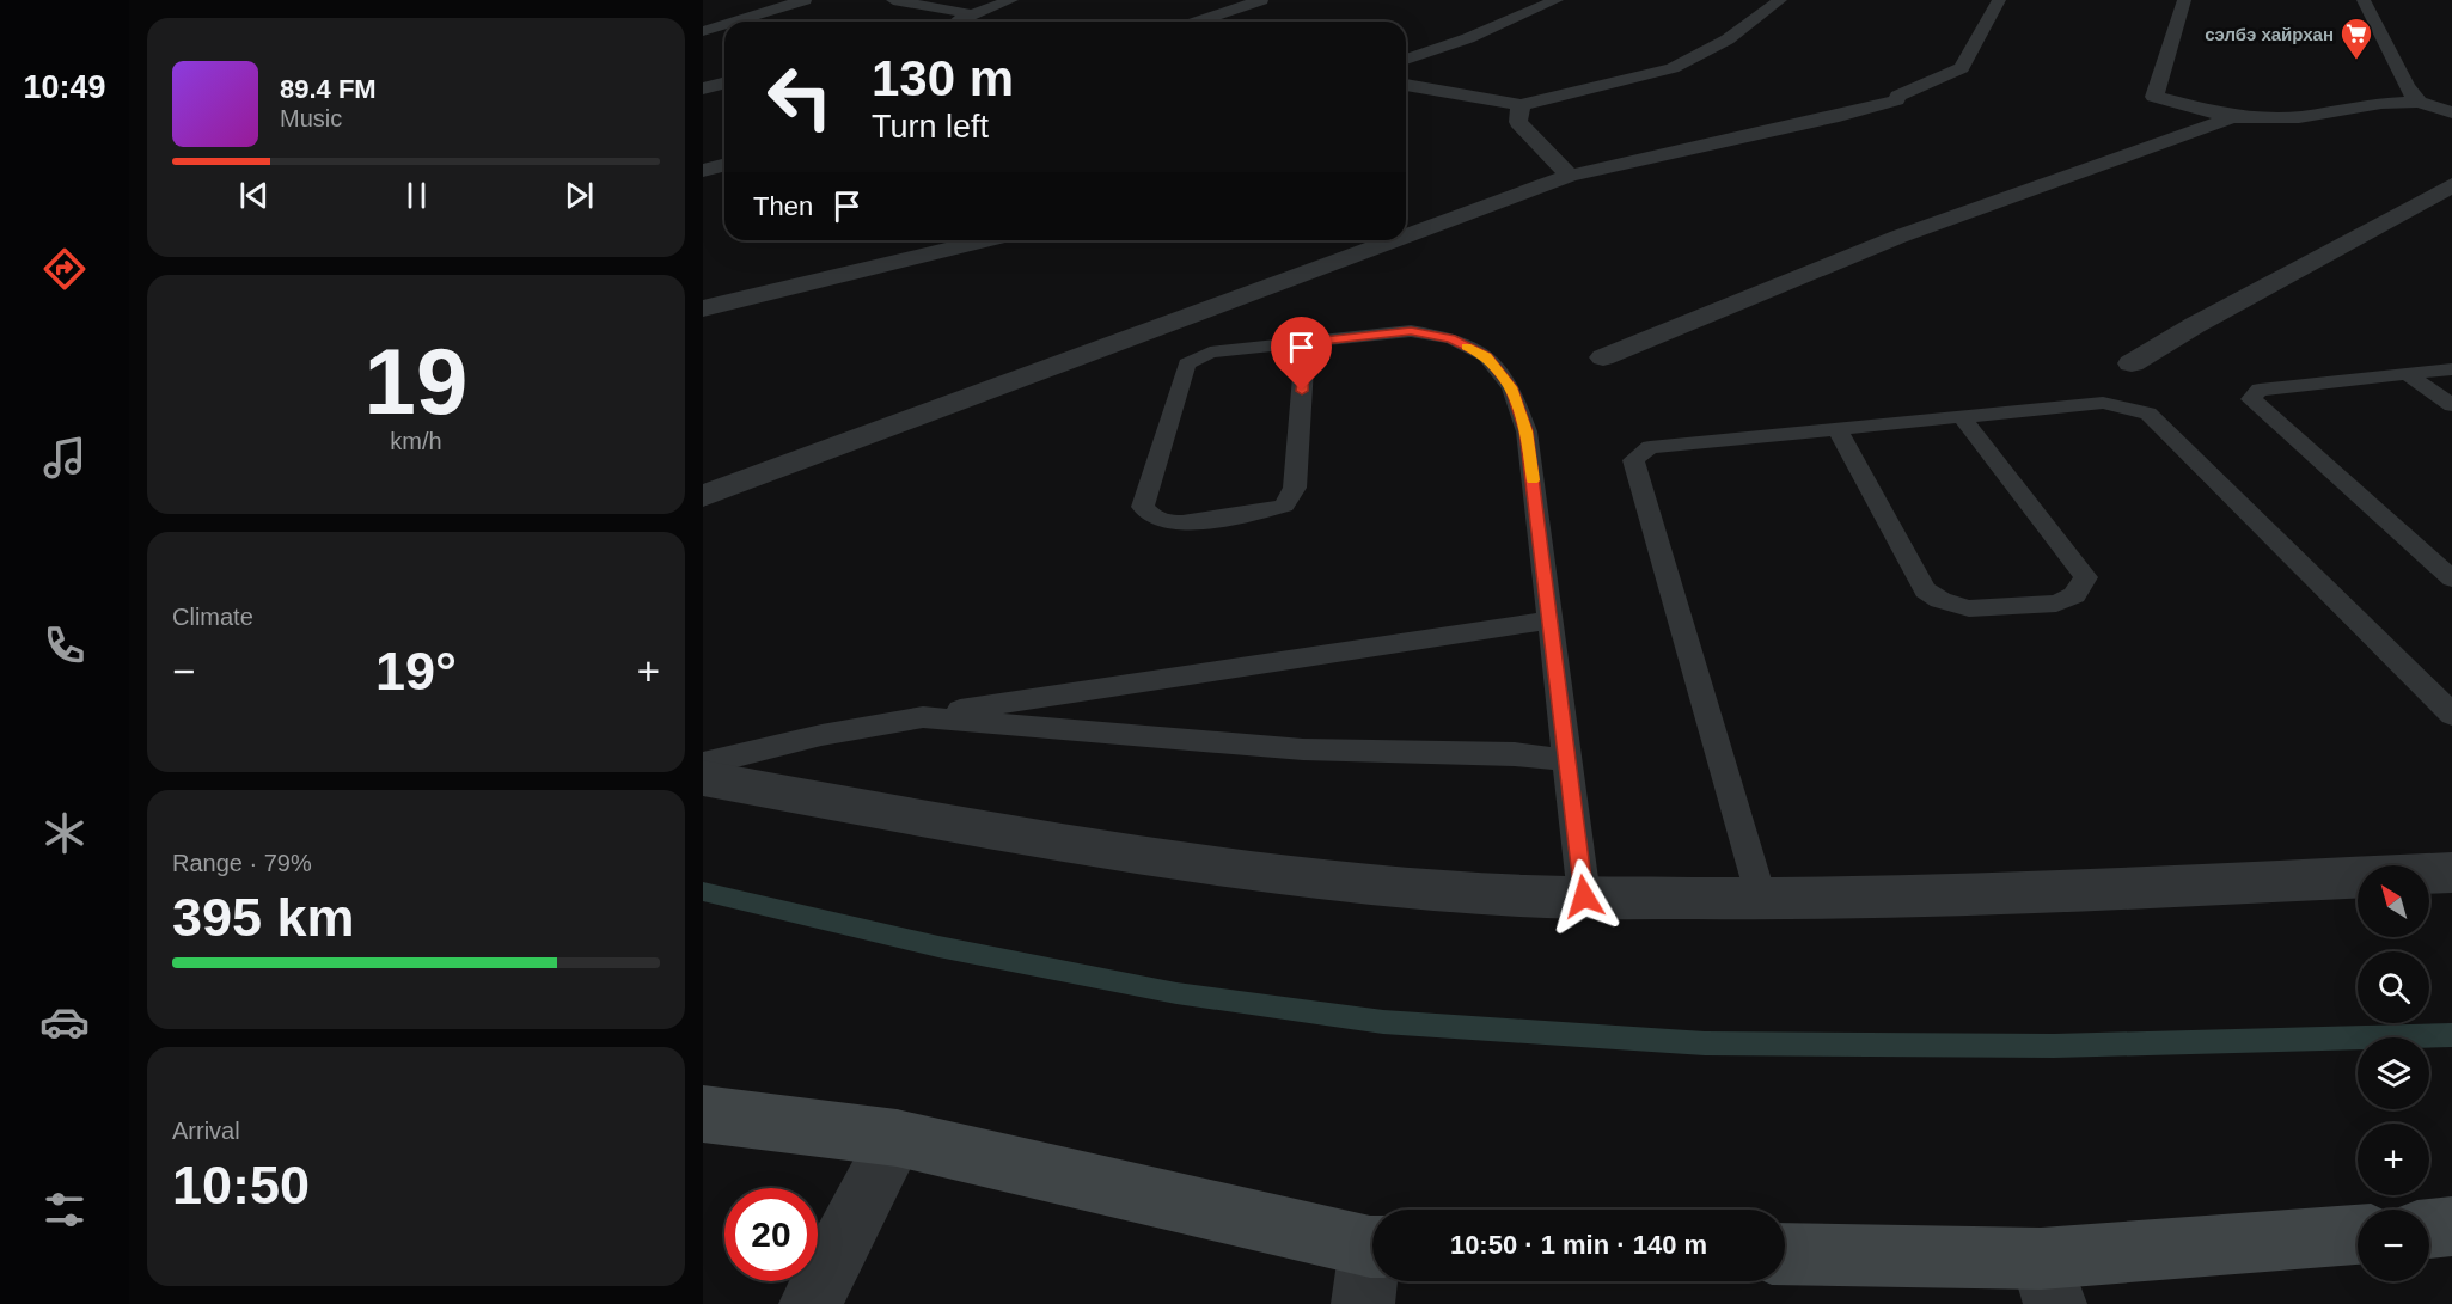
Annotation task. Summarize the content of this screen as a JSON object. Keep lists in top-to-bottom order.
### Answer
{
  "places": {
    "supermarket": ["сэлбэ хайрхан"]
  },
  "north": "top left",
  "page": {
    "tabs": "10:49",
    "turn": ["130 m", "Turn left"],
    "song": ["89.4 FM", "Music"],
    "then": "Then",
    "tile": [
      ["19", "km/h"],
      "Climate",
      ["Range · 79%", "395 km"],
      ["Arrival", "10:50"]
    ],
    "heat": ["−", "19°", "+"],
    "map_buttons": ["+", "−"],
    "limit": "20",
    "trip": "10:50 · 1 min · 140 m"
  }
}
